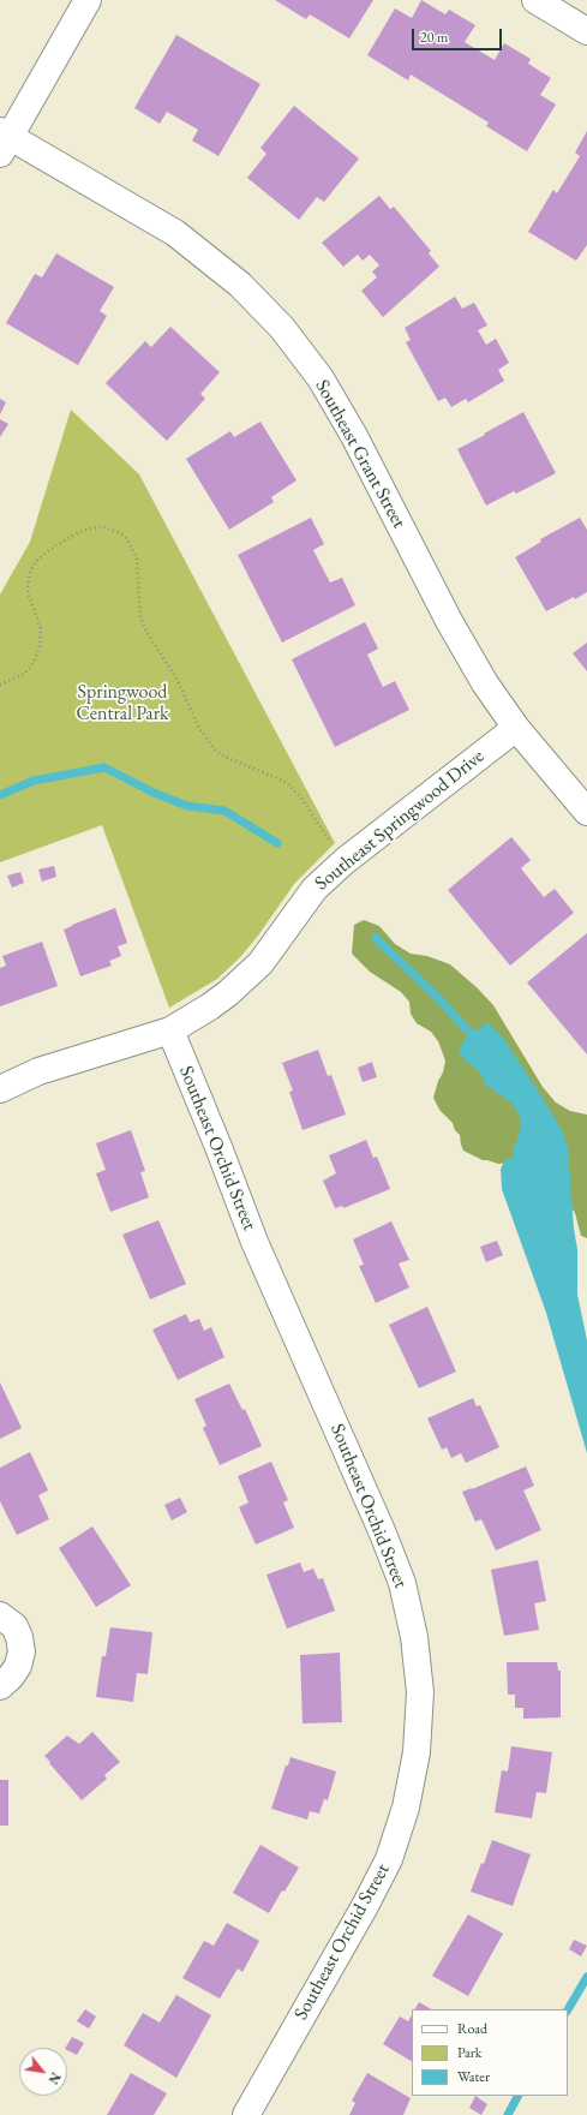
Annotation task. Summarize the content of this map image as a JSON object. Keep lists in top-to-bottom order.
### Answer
{
  "streets": {
    "street": ["Southeast Grant Street", "Southeast Springwood Drive", "Southeast Orchid Street"]
  },
  "crossings": [
    ["Southeast Grant Street", "Southeast Springwood Drive"],
    ["Southeast Springwood Drive", "Southeast Orchid Street"]
  ],
  "parks": ["Springwood Central Park"],
  "legend": ["Road", "Park", "Water"],
  "scale_bar": "20 m",
  "north": "bottom right"
}
